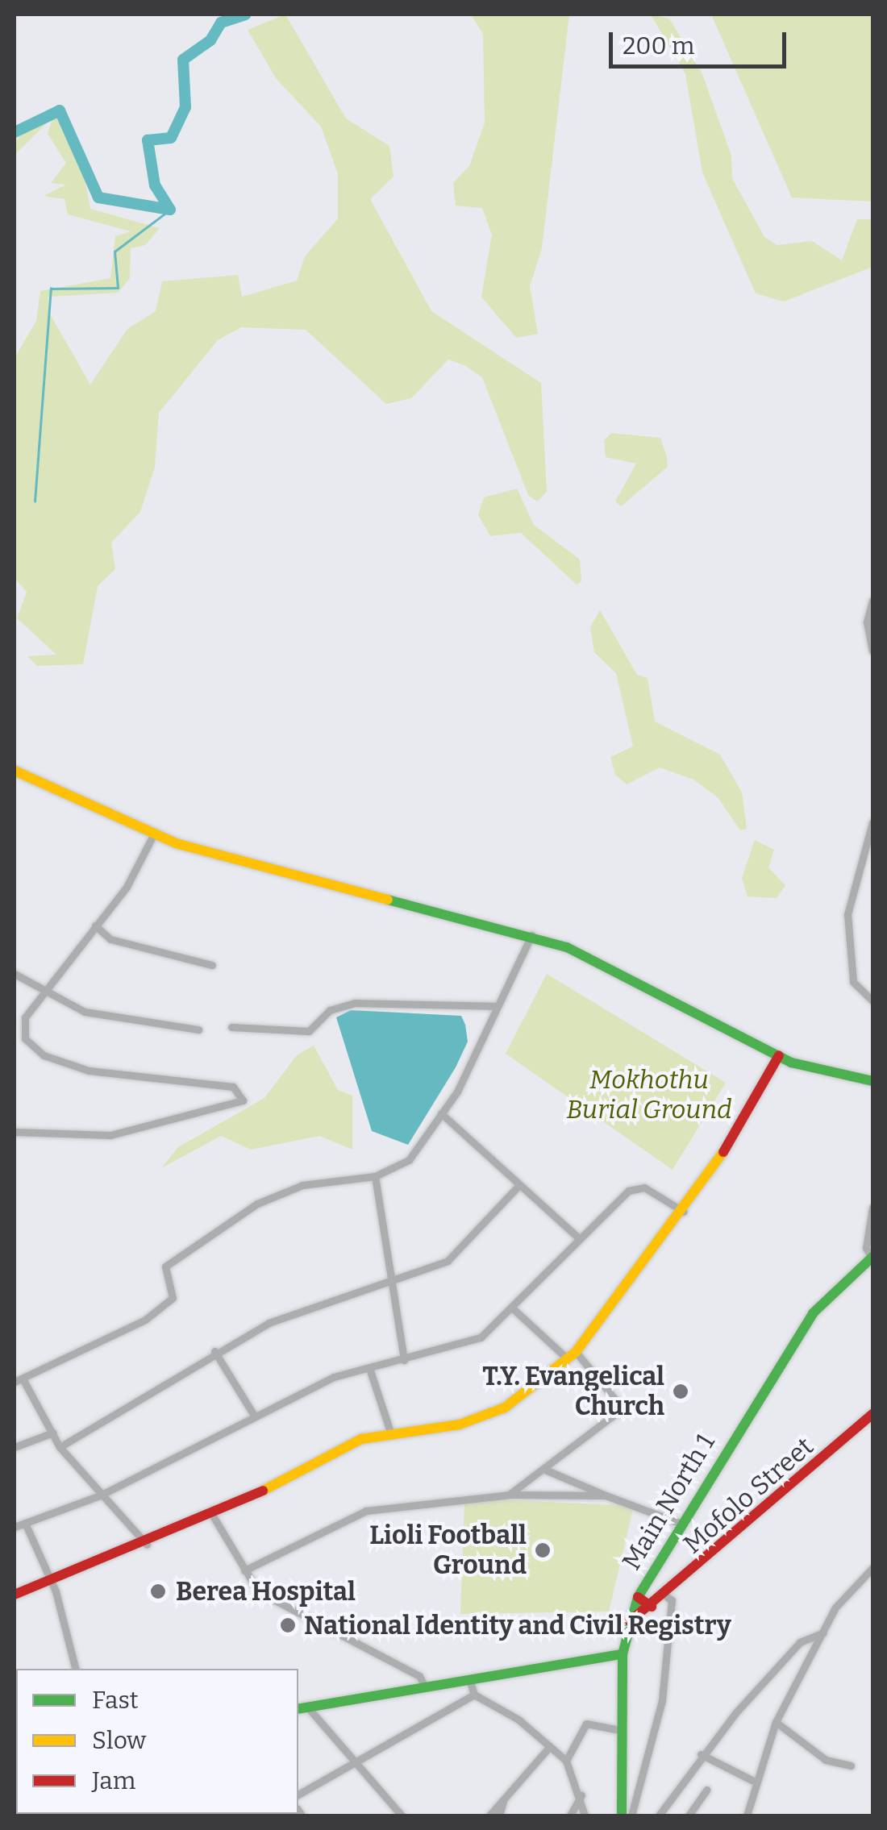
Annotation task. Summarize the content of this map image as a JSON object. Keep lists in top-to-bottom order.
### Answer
{
  "streets": {
    "main road": ["Mofolo Street", "Main North 1"]
  },
  "crossings": [
    ["Mofolo Street", "Main North 1"]
  ],
  "parks": ["Mokhothu Burial Ground"],
  "places": [
    "T.Y. Evangelical Church",
    "Lioli Football Ground",
    "Berea Hospital",
    "National Identity and Civil Registry"
  ],
  "legend": ["Fast", "Slow", "Jam"],
  "scale_bar": "200 m"
}
